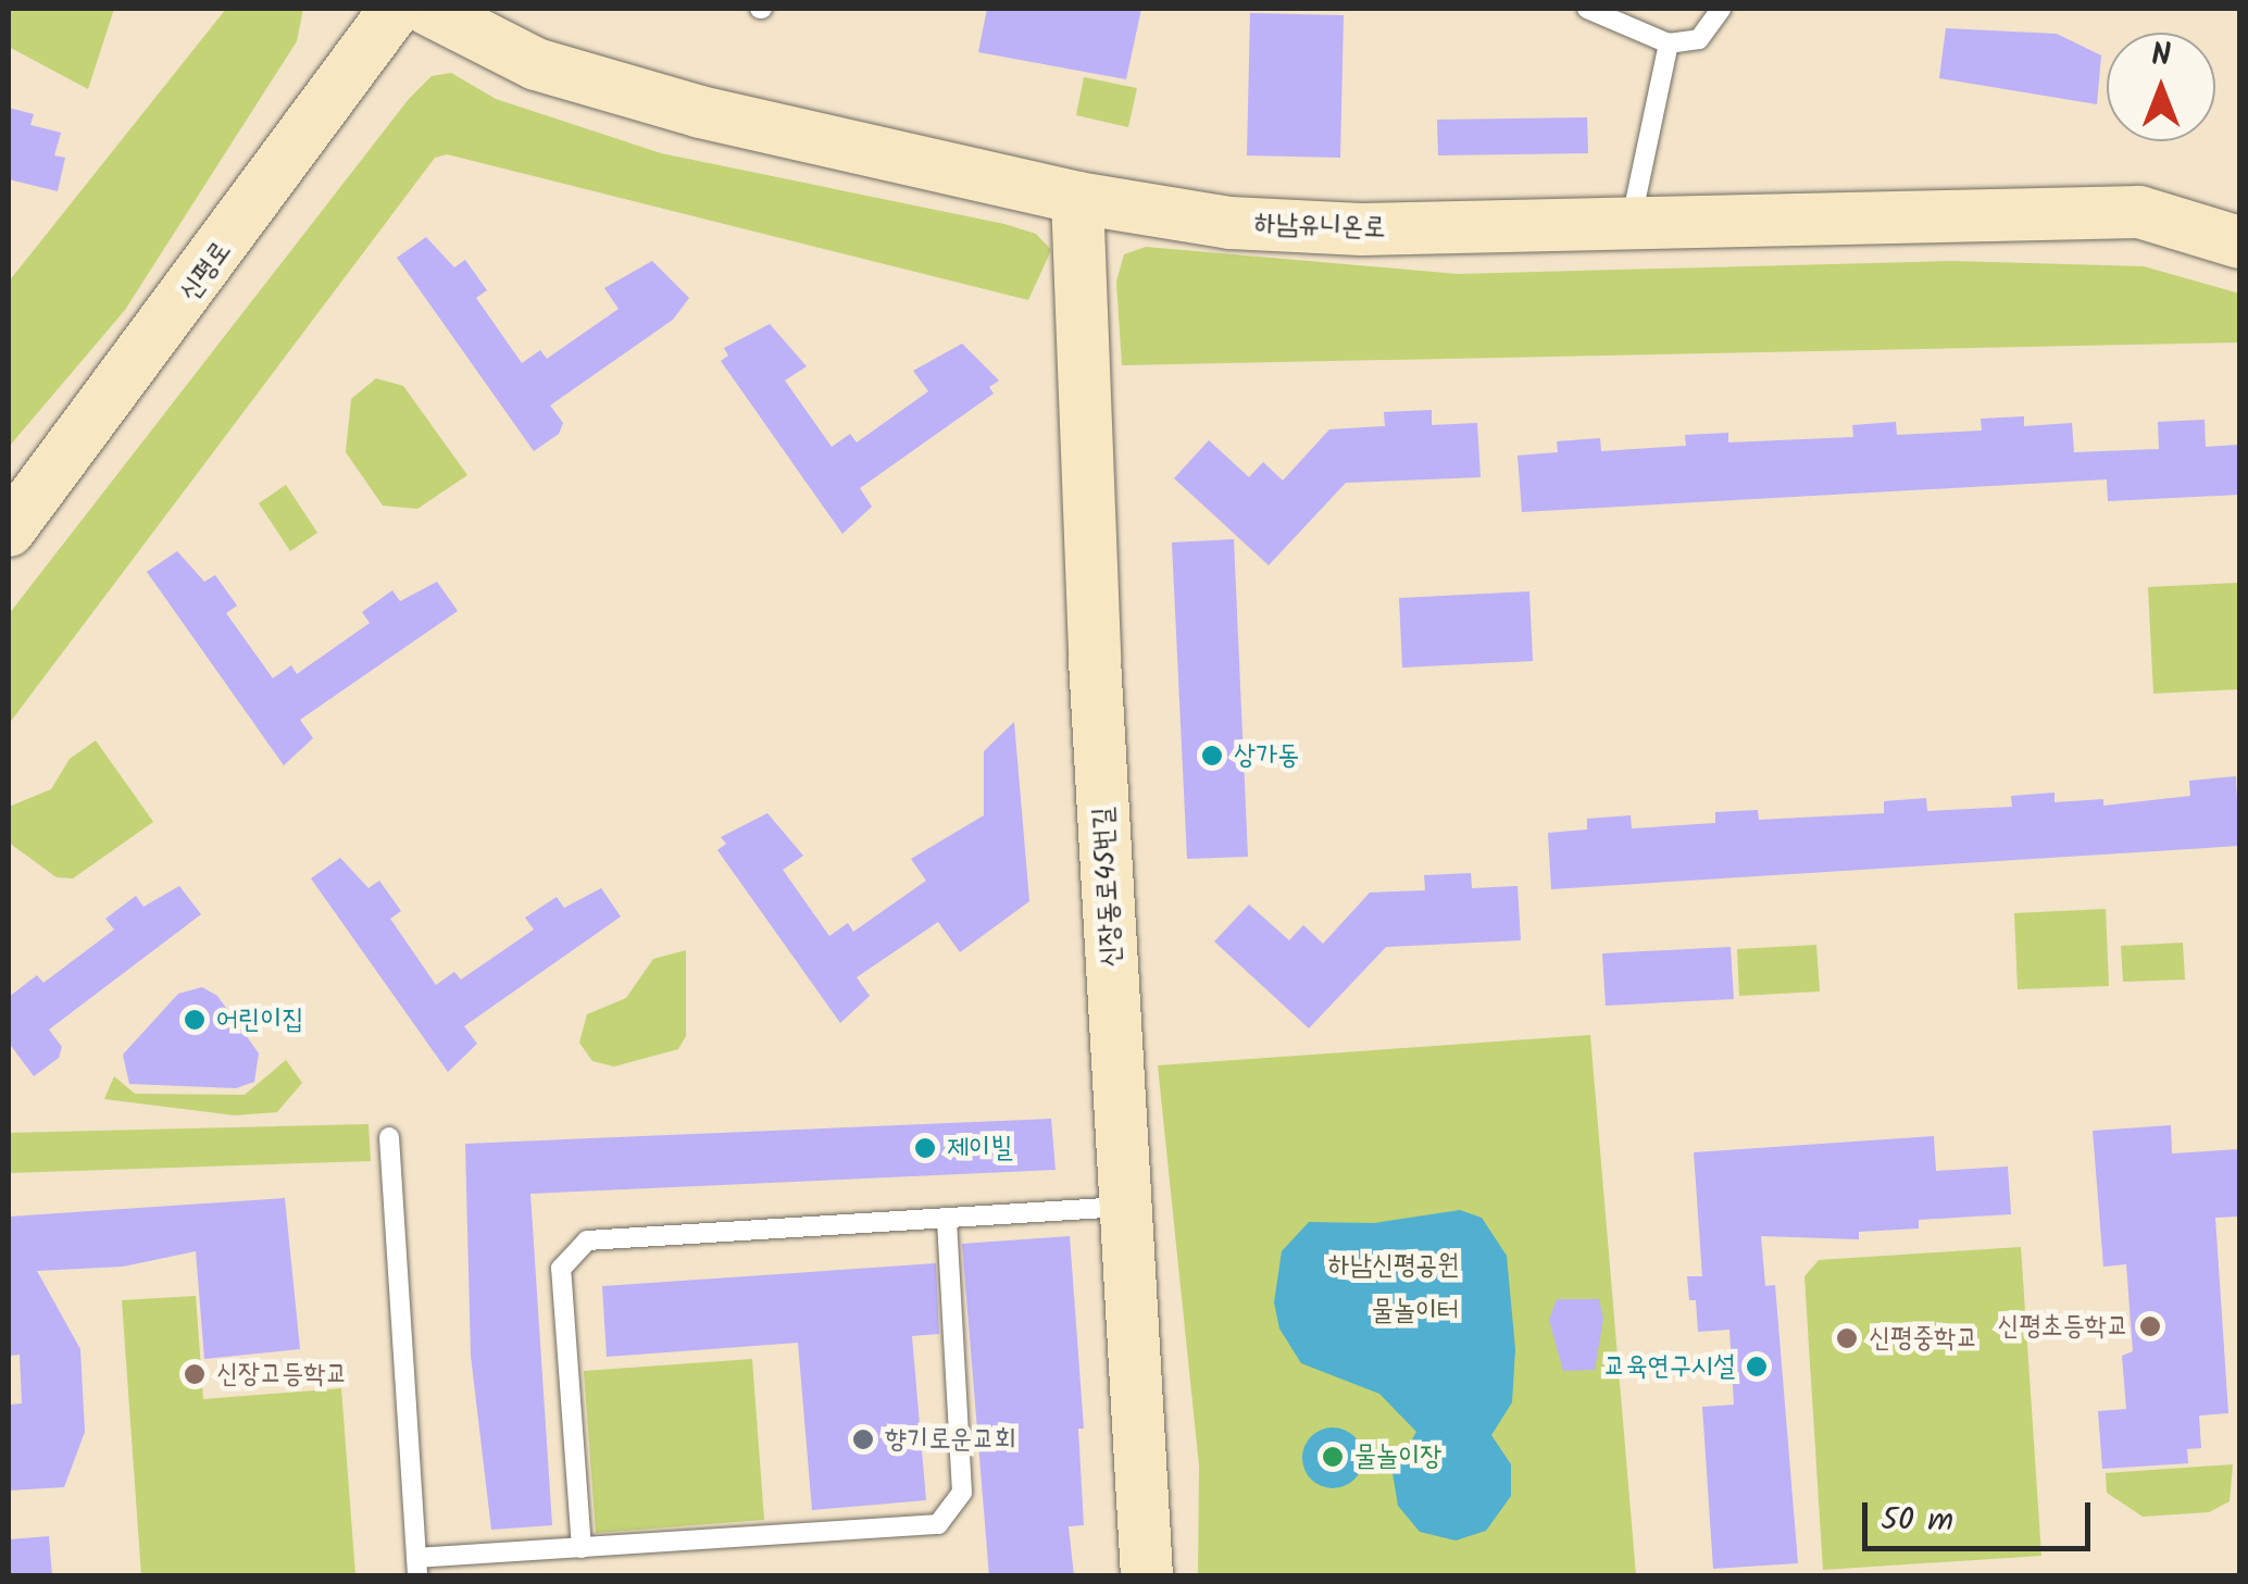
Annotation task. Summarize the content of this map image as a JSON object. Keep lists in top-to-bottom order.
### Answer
{
  "streets": {
    "main road": ["하남유니온로", "신평로", "신장동로45번길"]
  },
  "crossings": [
    ["하남유니온로", "신장동로45번길"]
  ],
  "parks": ["하남신평공원", "물놀이터"],
  "places": [
    "상가동",
    "어린이집",
    "제이빌",
    "신평초등학교",
    "신평중학교",
    "교육연구시설",
    "신장고등학교",
    "향기로운교회",
    "물놀이장"
  ],
  "scale_bar": "50 m",
  "north": "top"
}
